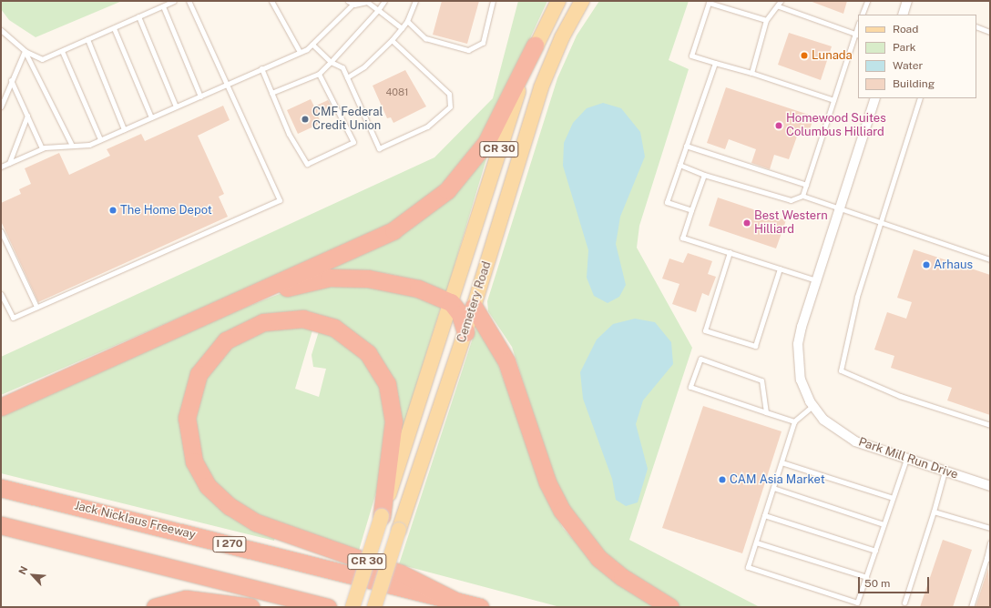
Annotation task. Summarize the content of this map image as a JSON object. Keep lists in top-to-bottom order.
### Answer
{
  "streets": {
    "highway": ["Jack Nicklaus Freeway", "I 270"],
    "main road": ["CR 30", "Cemetery Road"],
    "street": ["Park Mill Run Drive"]
  },
  "places": [
    "Lunada",
    "CMF Federal Credit Union",
    "Homewood Suites Columbus Hilliard",
    "The Home Depot",
    "Best Western Hilliard",
    "Arhaus",
    "CAM Asia Market"
  ],
  "house_numbers": ["4081"],
  "legend": [
    "Road",
    "Park",
    "Water",
    "Building"
  ],
  "scale_bar": "50 m",
  "north": "top left"
}
